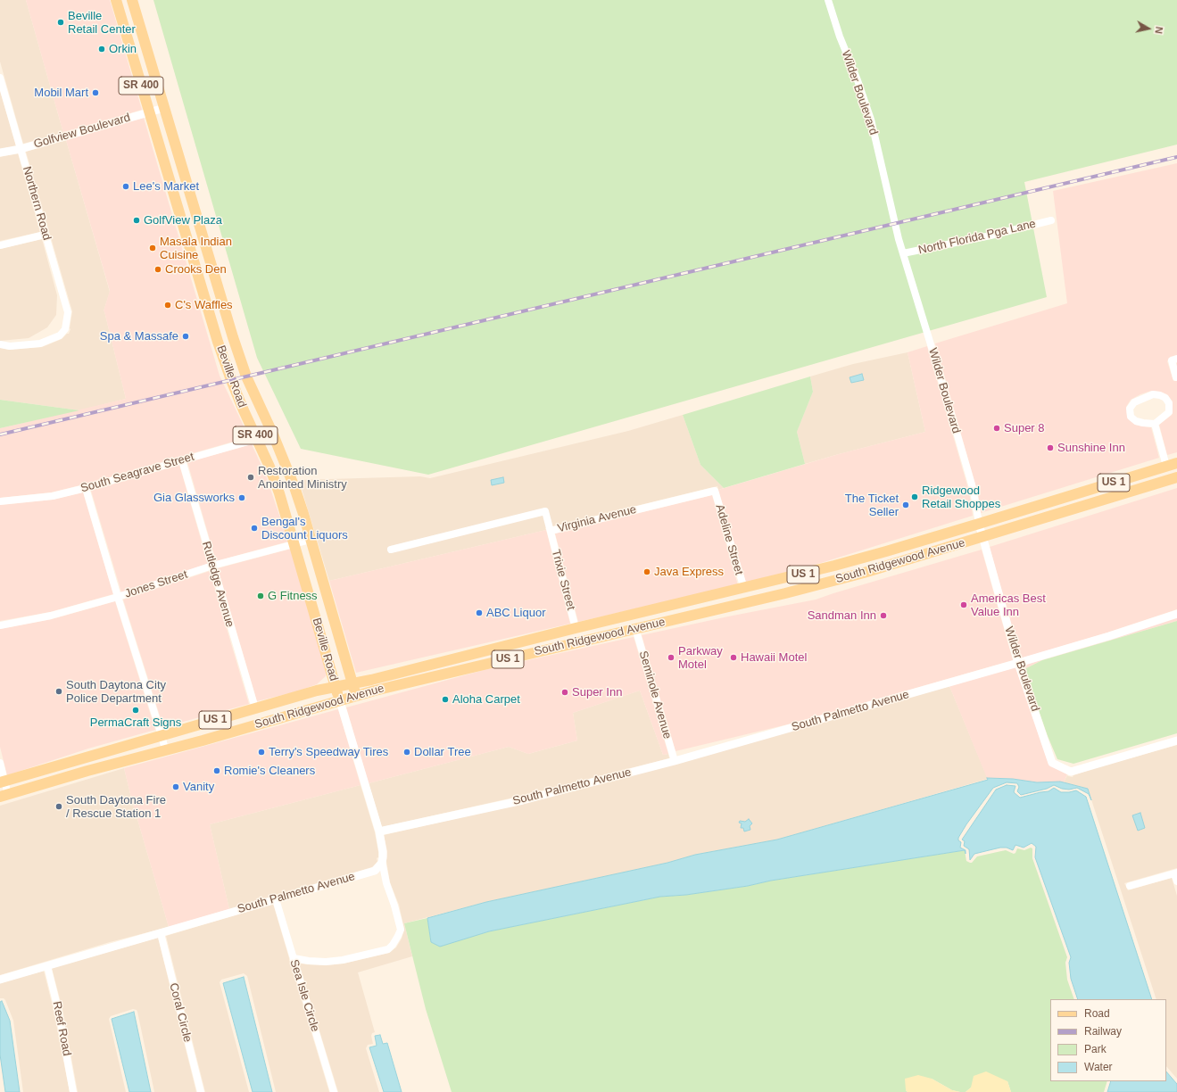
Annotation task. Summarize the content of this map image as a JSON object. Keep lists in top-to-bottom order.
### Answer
{
  "streets": {
    "main road": [
      "SR 400",
      "Beville Road",
      "US 1",
      "South Ridgewood Avenue"
    ],
    "street": [
      "Wilder Boulevard",
      "Golfview Boulevard",
      "Northern Road",
      "North Florida Pga Lane",
      "South Seagrave Street",
      "Virginia Avenue",
      "Adeline Street",
      "Trixie Street",
      "Jones Street",
      "Rutledge Avenue",
      "Seminole Avenue",
      "South Palmetto Avenue",
      "Sea Isle Circle",
      "Coral Circle",
      "Reef Road"
    ]
  },
  "crossings": [
    ["Wilder Boulevard", "North Florida Pga Lane"],
    ["Wilder Boulevard", "South Ridgewood Avenue"],
    ["Wilder Boulevard", "South Palmetto Avenue"],
    ["Golfview Boulevard", "Northern Road"],
    ["Golfview Boulevard", "Beville Road"],
    ["Beville Road", "South Seagrave Street"],
    ["Beville Road", "South Ridgewood Avenue"],
    ["Beville Road", "Jones Street"],
    ["Beville Road", "South Palmetto Avenue"],
    ["South Seagrave Street", "Rutledge Avenue"],
    ["Virginia Avenue", "Adeline Street"],
    ["Virginia Avenue", "Trixie Street"],
    ["Adeline Street", "South Ridgewood Avenue"],
    ["South Ridgewood Avenue", "Trixie Street"],
    ["South Ridgewood Avenue", "Rutledge Avenue"],
    ["South Ridgewood Avenue", "Seminole Avenue"],
    ["Jones Street", "Rutledge Avenue"],
    ["Seminole Avenue", "South Palmetto Avenue"],
    ["South Palmetto Avenue", "Sea Isle Circle"],
    ["South Palmetto Avenue", "Coral Circle"],
    ["South Palmetto Avenue", "Reef Road"]
  ],
  "places": [
    "Beville Retail Center",
    "Orkin",
    "Mobil Mart",
    "Lee's Market",
    "GolfView Plaza",
    "Masala Indian Cuisine",
    "Crooks Den",
    "C's Waffles",
    "Spa & Massafe",
    "Super 8",
    "Sunshine Inn",
    "Restoration Anointed Ministry",
    "Ridgewood Retail Shoppes",
    "Gia Glassworks",
    "The Ticket Seller",
    "Bengal's Discount Liquors",
    "Java Express",
    "G Fitness",
    "Americas Best Value Inn",
    "ABC Liquor",
    "Sandman Inn",
    "Parkway Motel",
    "Hawaii Motel",
    "South Daytona City Police Department",
    "Super Inn",
    "Aloha Carpet",
    "PermaCraft Signs",
    "Terry's Speedway Tires",
    "Dollar Tree",
    "Romie's Cleaners",
    "Vanity",
    "South Daytona Fire / Rescue Station 1"
  ],
  "legend": [
    "Road",
    "Railway",
    "Park",
    "Water"
  ],
  "north": "right"
}
